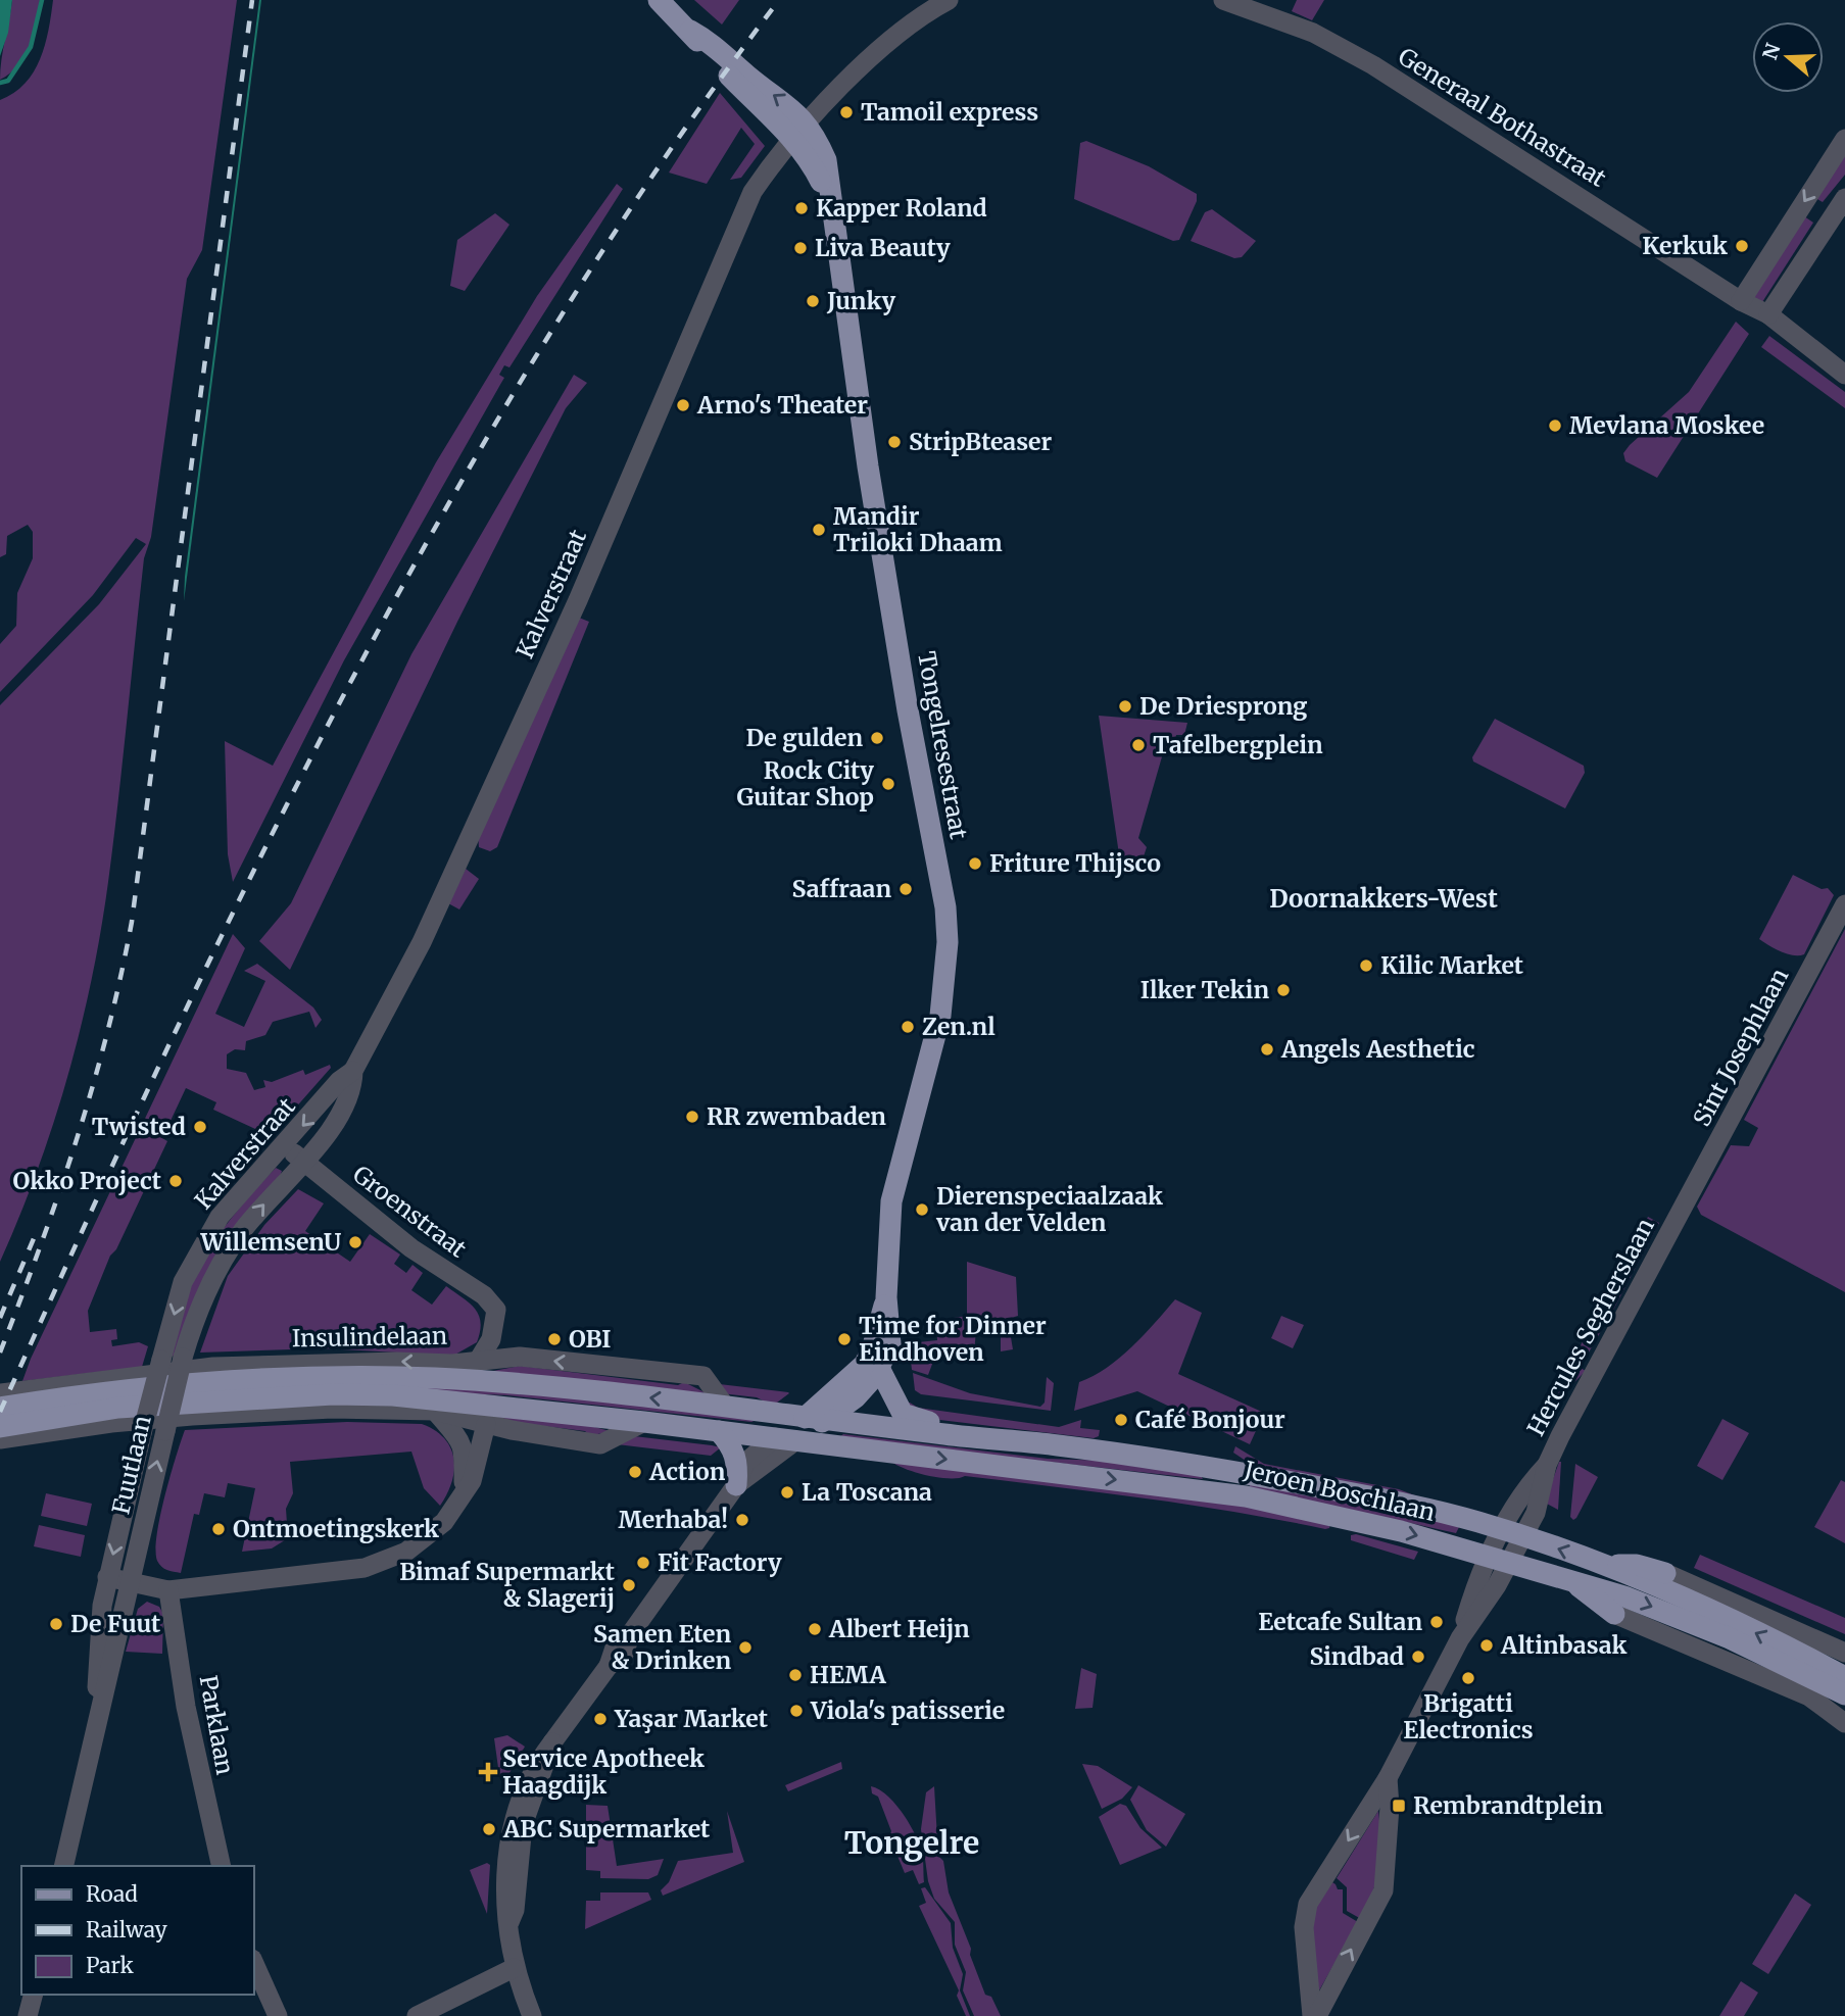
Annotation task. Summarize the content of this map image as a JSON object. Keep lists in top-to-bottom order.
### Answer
{
  "streets": {
    "main road": ["Tongelresestraat", "Insulindelaan", "Jeroen Boschlaan"],
    "street": [
      "Generaal Bothastraat",
      "Kalverstraat",
      "Sint Josephlaan",
      "Groenstraat",
      "Hercules Segherslaan",
      "Fuutlaan",
      "Parklaan"
    ]
  },
  "crossings": [
    ["Kalverstraat", "Tongelresestraat"],
    ["Kalverstraat", "Groenstraat"],
    ["Kalverstraat", "Fuutlaan"],
    ["Tongelresestraat", "Insulindelaan"],
    ["Tongelresestraat", "Jeroen Boschlaan"],
    ["Sint Josephlaan", "Hercules Segherslaan"],
    ["Groenstraat", "Insulindelaan"],
    ["Hercules Segherslaan", "Jeroen Boschlaan"],
    ["Insulindelaan", "Jeroen Boschlaan"]
  ],
  "districts": ["Doornakkers-West", "Tongelre"],
  "places": {
    "other": [
      "Tamoil express",
      "Kapper Roland",
      "Kerkuk",
      "Liva Beauty",
      "Junky",
      "Arno's Theater",
      "Mevlana Moskee",
      "StripBteaser",
      "Mandir Triloki Dhaam",
      "De Driesprong",
      "De gulden",
      "Tafelbergplein",
      "Rock City Guitar Shop",
      "Friture Thijsco",
      "Saffraan",
      "Kilic Market",
      "Ilker Tekin",
      "Zen.nl",
      "Angels Aesthetic",
      "RR zwembaden",
      "Twisted",
      "Okko Project",
      "Dierenspeciaalzaak van der Velden",
      "WillemsenU",
      "OBI",
      "Time for Dinner Eindhoven",
      "Café Bonjour",
      "Action",
      "La Toscana",
      "Merhaba!",
      "Ontmoetingskerk",
      "Fit Factory",
      "Bimaf Supermarkt & Slagerij",
      "Eetcafe Sultan",
      "De Fuut",
      "Albert Heijn",
      "Altinbasak",
      "Samen Eten & Drinken",
      "Sindbad",
      "HEMA",
      "Brigatti Electronics",
      "Viola's patisserie",
      "Yaşar Market",
      "ABC Supermarket"
    ],
    "health": ["Service Apotheek Haagdijk"],
    "transit": ["Rembrandtplein"]
  },
  "legend": ["Road", "Railway", "Park"],
  "north": "left"
}
